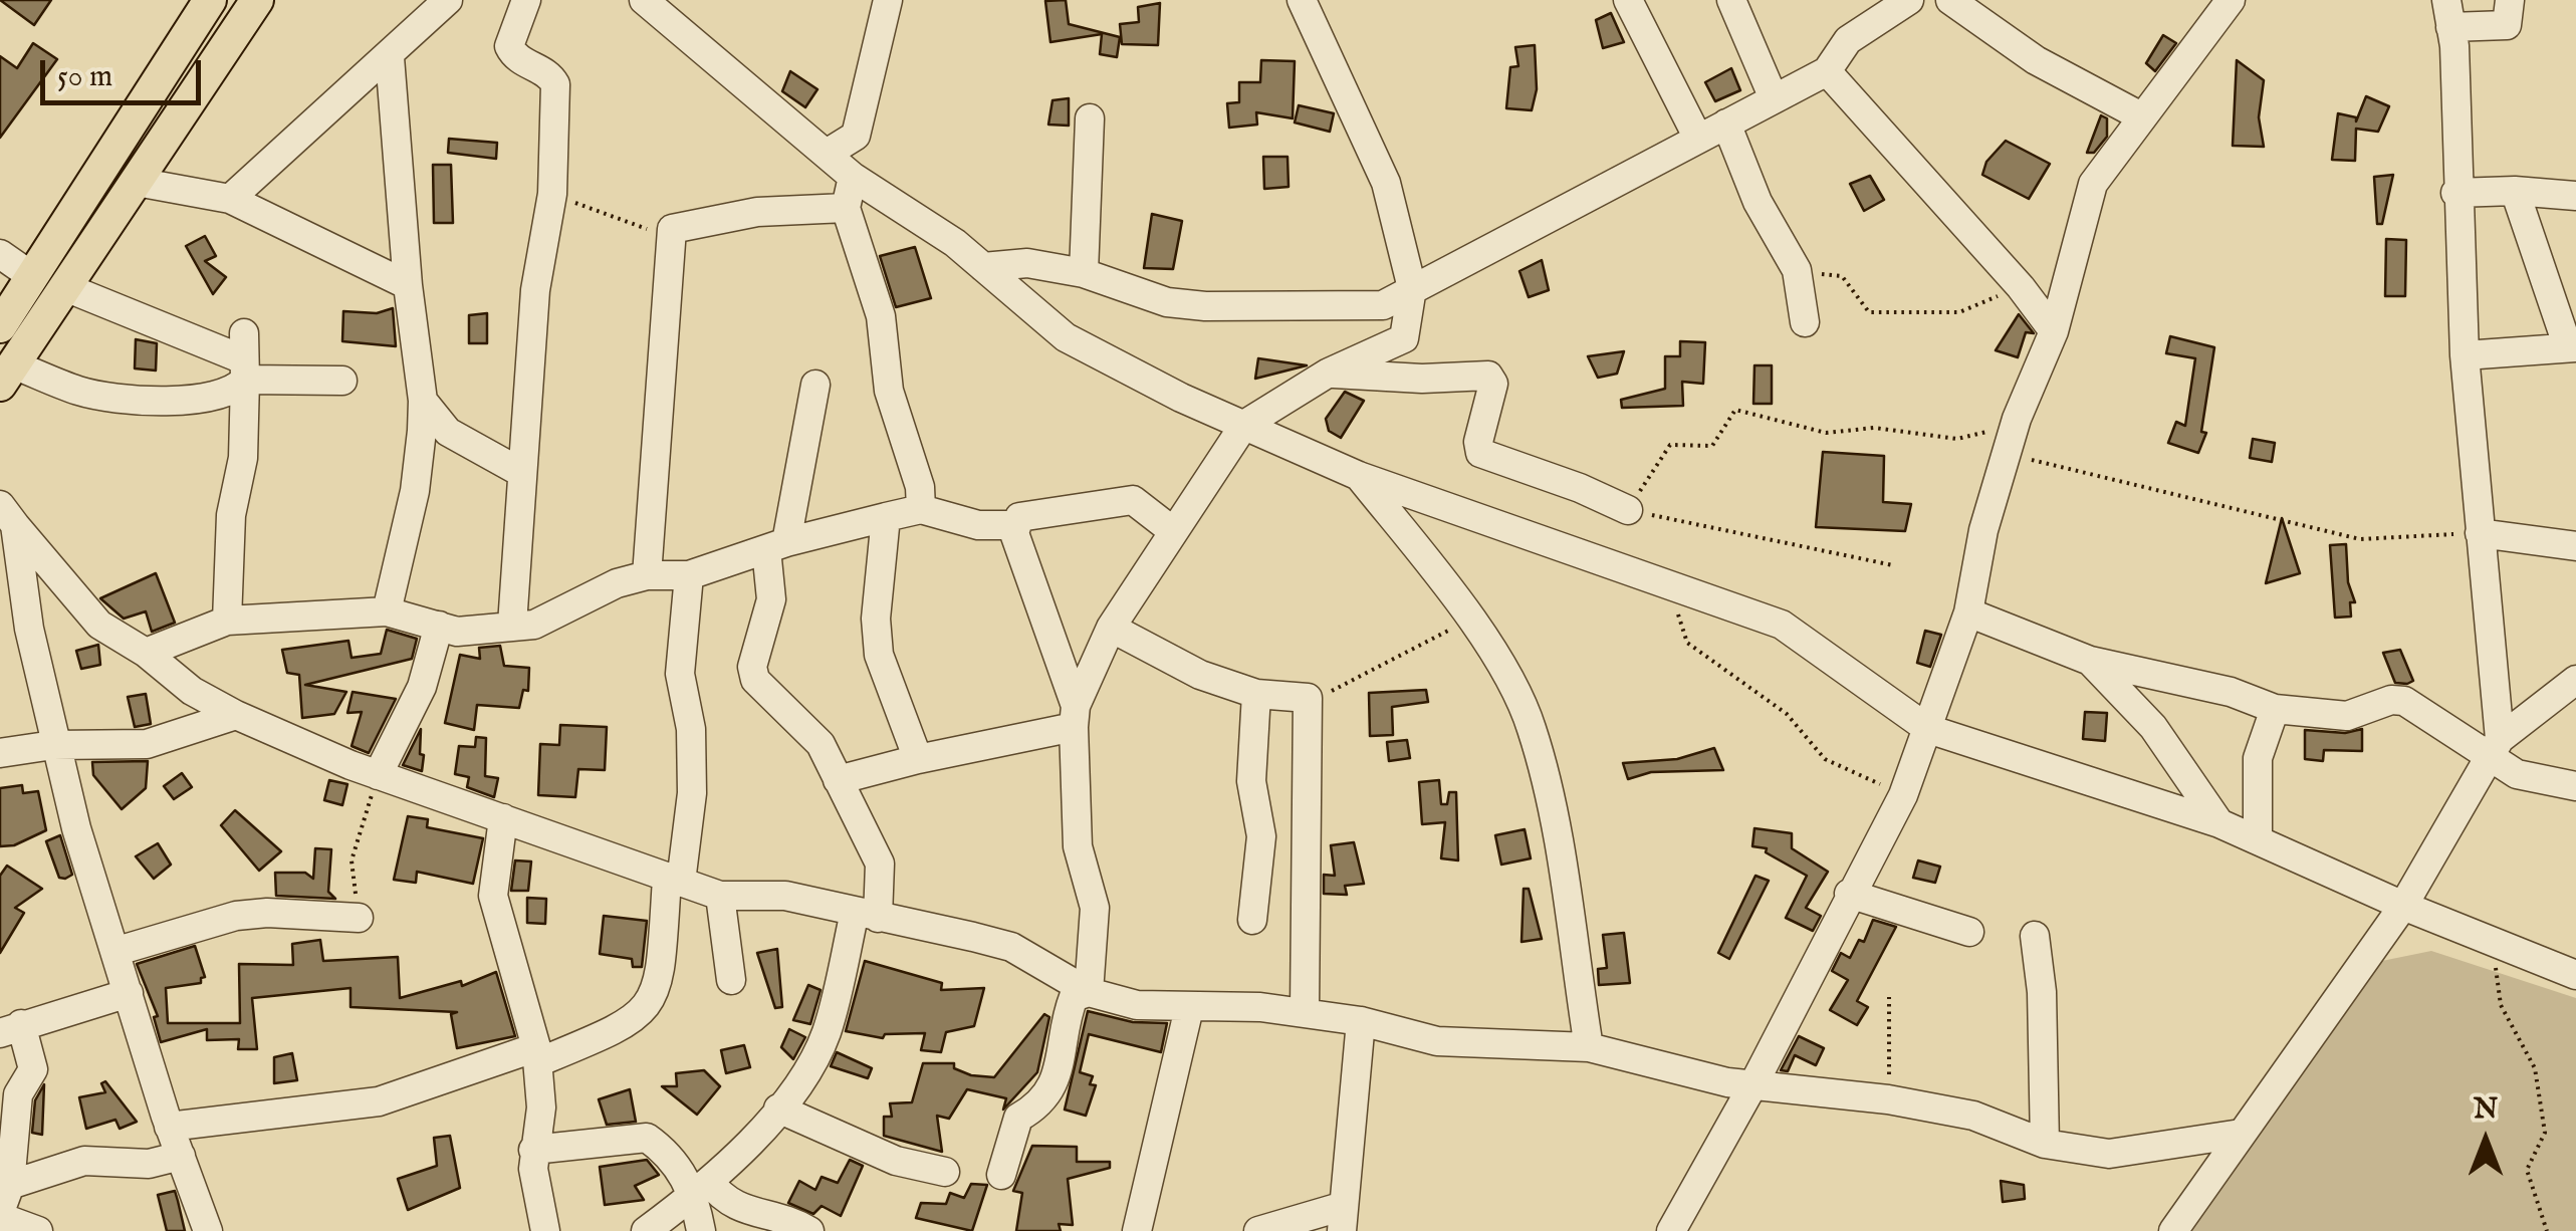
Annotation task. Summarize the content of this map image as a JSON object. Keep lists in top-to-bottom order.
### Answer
{
  "scale_bar": "50 m",
  "north": "top"
}
